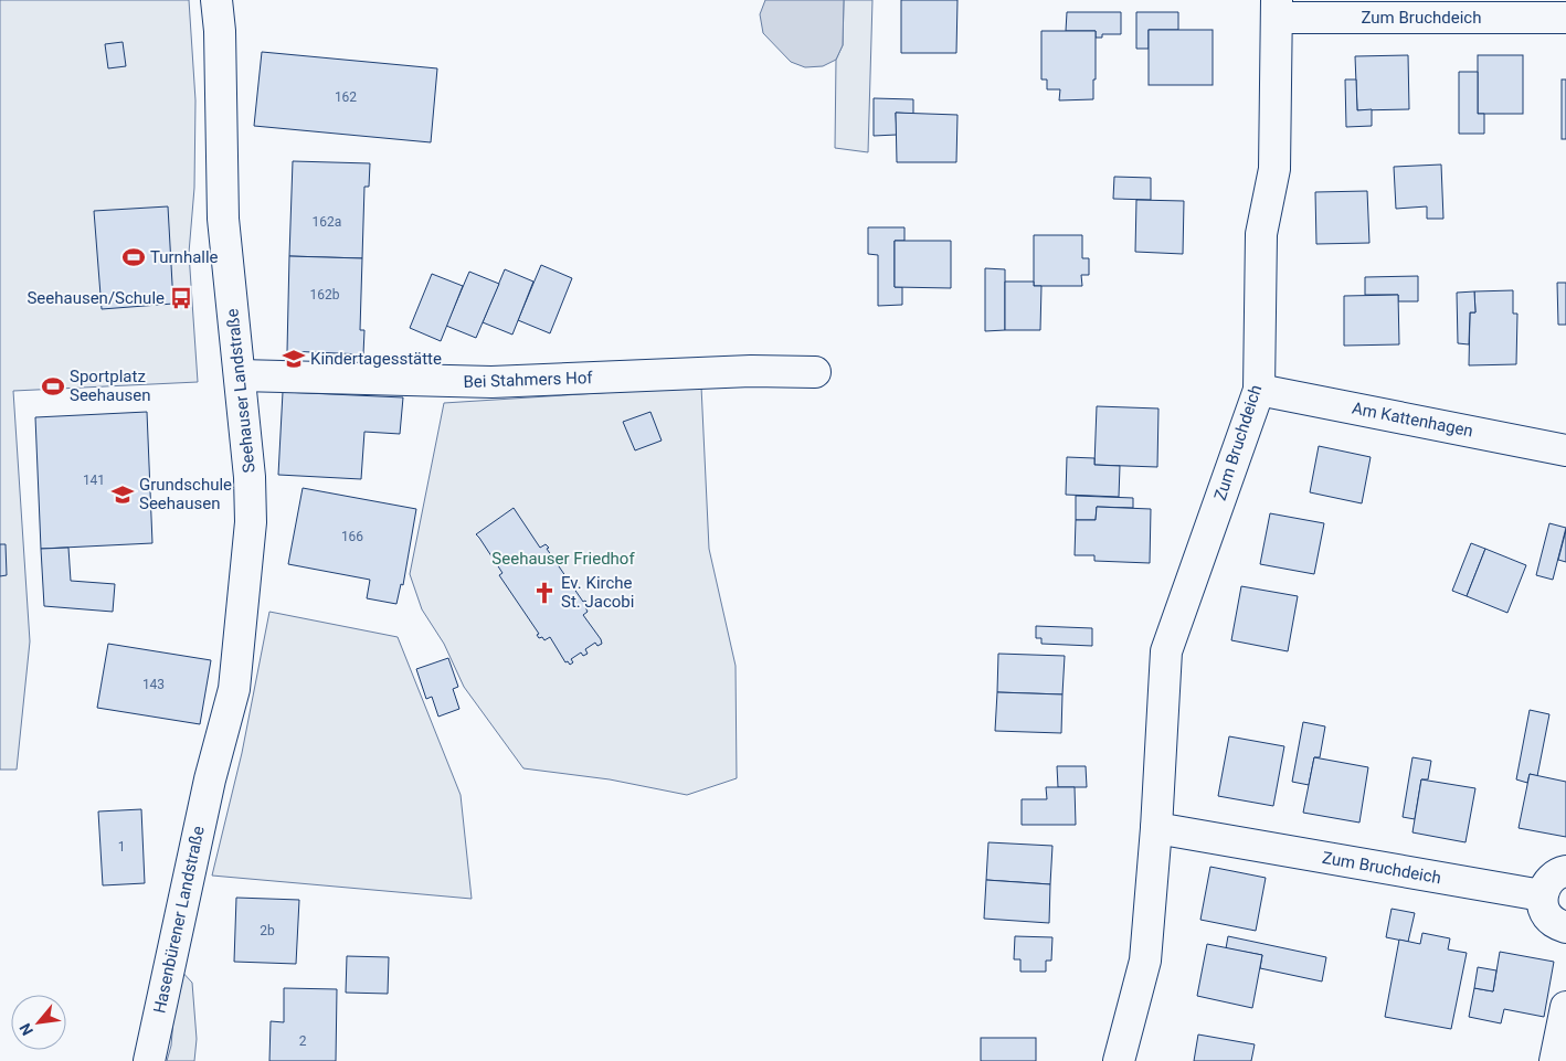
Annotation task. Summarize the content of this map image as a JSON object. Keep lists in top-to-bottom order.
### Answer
{
  "streets": {
    "street": [
      "Zum Bruchdeich",
      "Bei Stahmers Hof",
      "Seehauser Landstraße",
      "Am Kattenhagen",
      "Hasenbürener Landstraße"
    ]
  },
  "crossings": [
    ["Zum Bruchdeich", "Am Kattenhagen"],
    ["Bei Stahmers Hof", "Seehauser Landstraße"],
    ["Seehauser Landstraße", "Hasenbürener Landstraße"]
  ],
  "parks": ["Seehauser Friedhof"],
  "places": {
    "sports": ["Turnhalle", "Sportplatz Seehausen"],
    "bus stop": ["Seehausen/Schule"],
    "school or university": ["Kindertagesstätte", "Grundschule Seehausen"],
    "church": ["Ev. Kirche St. Jacobi"]
  },
  "house_numbers": [
    "162",
    "162a",
    "162b",
    "141",
    "166",
    "143",
    "1",
    "2b",
    "2"
  ],
  "north": "bottom left"
}
